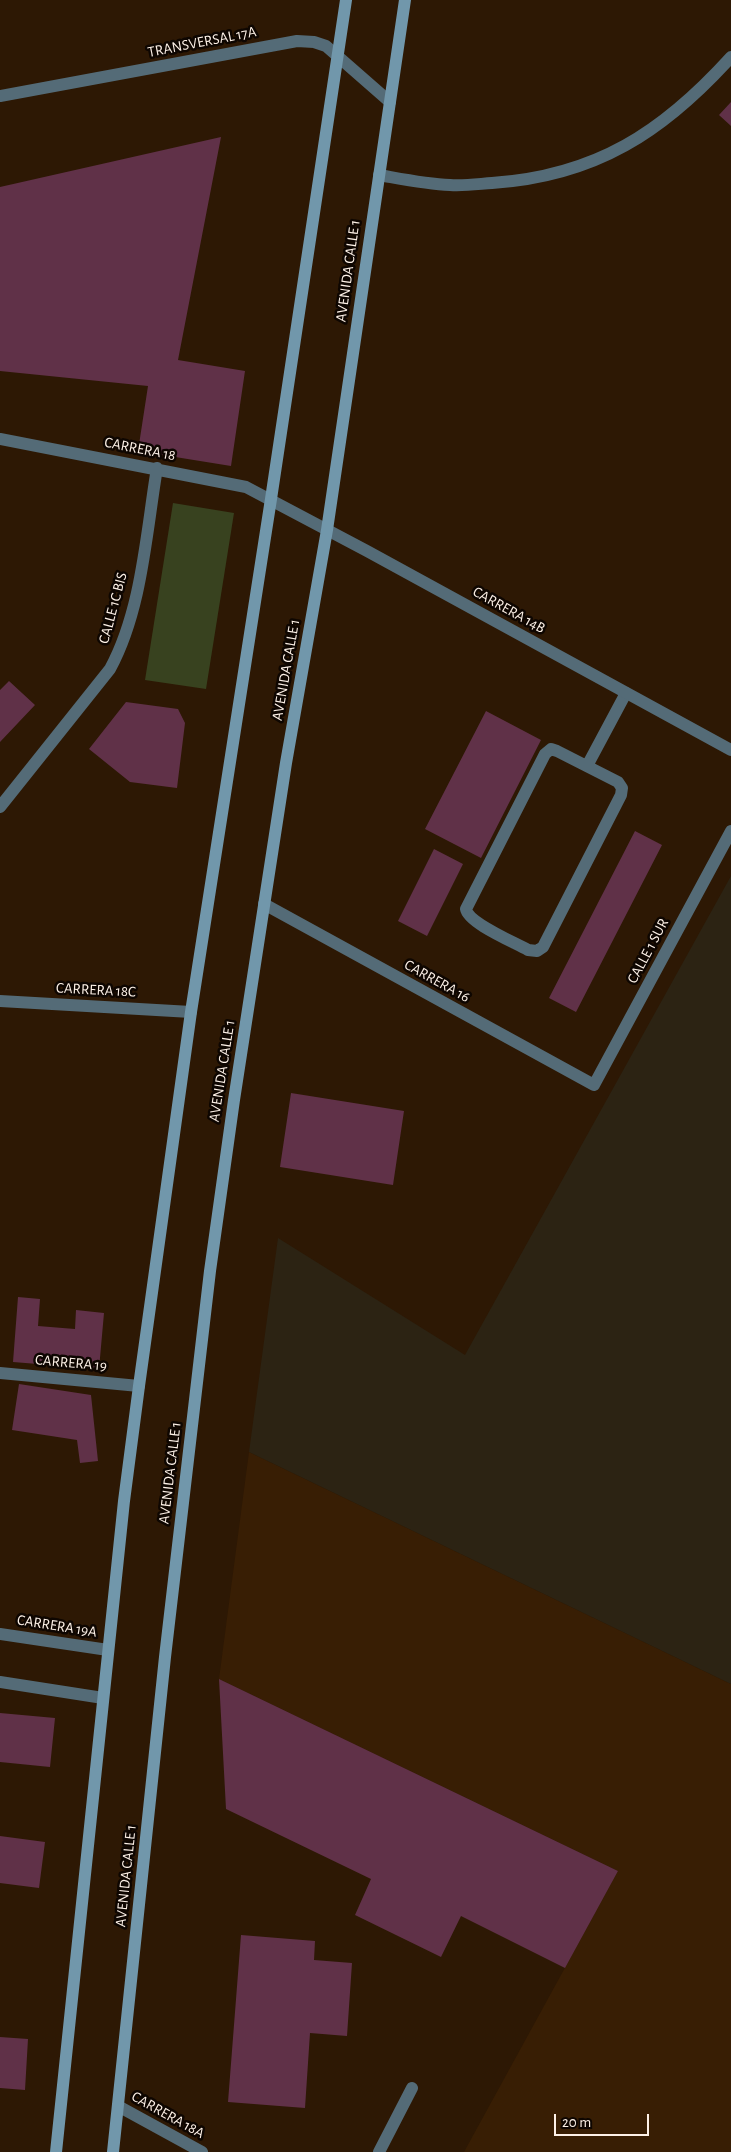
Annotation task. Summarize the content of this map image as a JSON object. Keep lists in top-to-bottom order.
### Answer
{
  "streets": {
    "main road": ["AVENIDA CALLE 1"],
    "street": [
      "TRANSVERSAL 17A",
      "CARRERA 18",
      "CALLE 1C BIS",
      "CARRERA 14B",
      "CALLE 1 SUR",
      "CARRERA 16",
      "CARRERA 18C",
      "CARRERA 19",
      "CARRERA 19A",
      "CARRERA 18A"
    ]
  },
  "crossings": [
    ["TRANSVERSAL 17A", "AVENIDA CALLE 1"],
    ["AVENIDA CALLE 1", "CARRERA 14B"],
    ["AVENIDA CALLE 1", "CARRERA 16"],
    ["AVENIDA CALLE 1", "CARRERA 18A"],
    ["CARRERA 18", "CALLE 1C BIS"],
    ["CARRERA 18", "CARRERA 14B"],
    ["CALLE 1 SUR", "CARRERA 16"]
  ],
  "scale_bar": "20 m"
}
